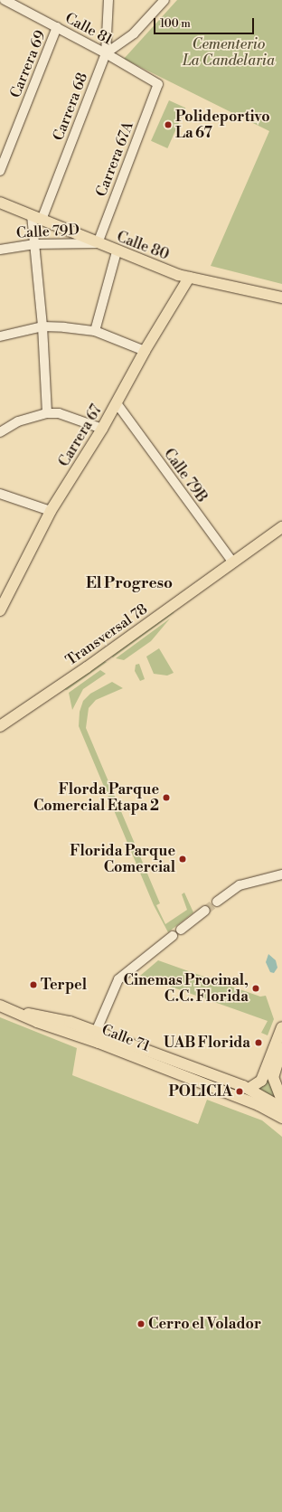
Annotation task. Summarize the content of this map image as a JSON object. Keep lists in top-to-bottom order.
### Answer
{
  "streets": {
    "main road": [
      "Calle 80",
      "Carrera 67",
      "Transversal 78",
      "Calle 71"
    ],
    "street": [
      "Calle 81",
      "Carrera 69",
      "Carrera 68",
      "Carrera 67A",
      "Calle 79D",
      "Calle 79B"
    ]
  },
  "crossings": [
    ["Calle 81", "Carrera 69"],
    ["Calle 81", "Carrera 68"],
    ["Calle 81", "Carrera 67A"],
    ["Carrera 68", "Calle 79D"],
    ["Carrera 68", "Calle 80"],
    ["Carrera 67A", "Calle 79D"],
    ["Carrera 67A", "Calle 80"],
    ["Calle 79D", "Calle 80"],
    ["Calle 80", "Carrera 67"],
    ["Carrera 67", "Calle 79B"],
    ["Calle 79B", "Transversal 78"]
  ],
  "districts": ["El Progreso"],
  "parks": ["Cementerio La Candelaria"],
  "places": [
    "Polideportivo La 67",
    "Florda Parque Comercial Etapa 2",
    "Florida Parque Comercial",
    "Terpel",
    "Cinemas Procinal, C.C. Florida",
    "UAB Florida",
    "POLICIA",
    "Cerro el Volador"
  ],
  "scale_bar": "100 m"
}
